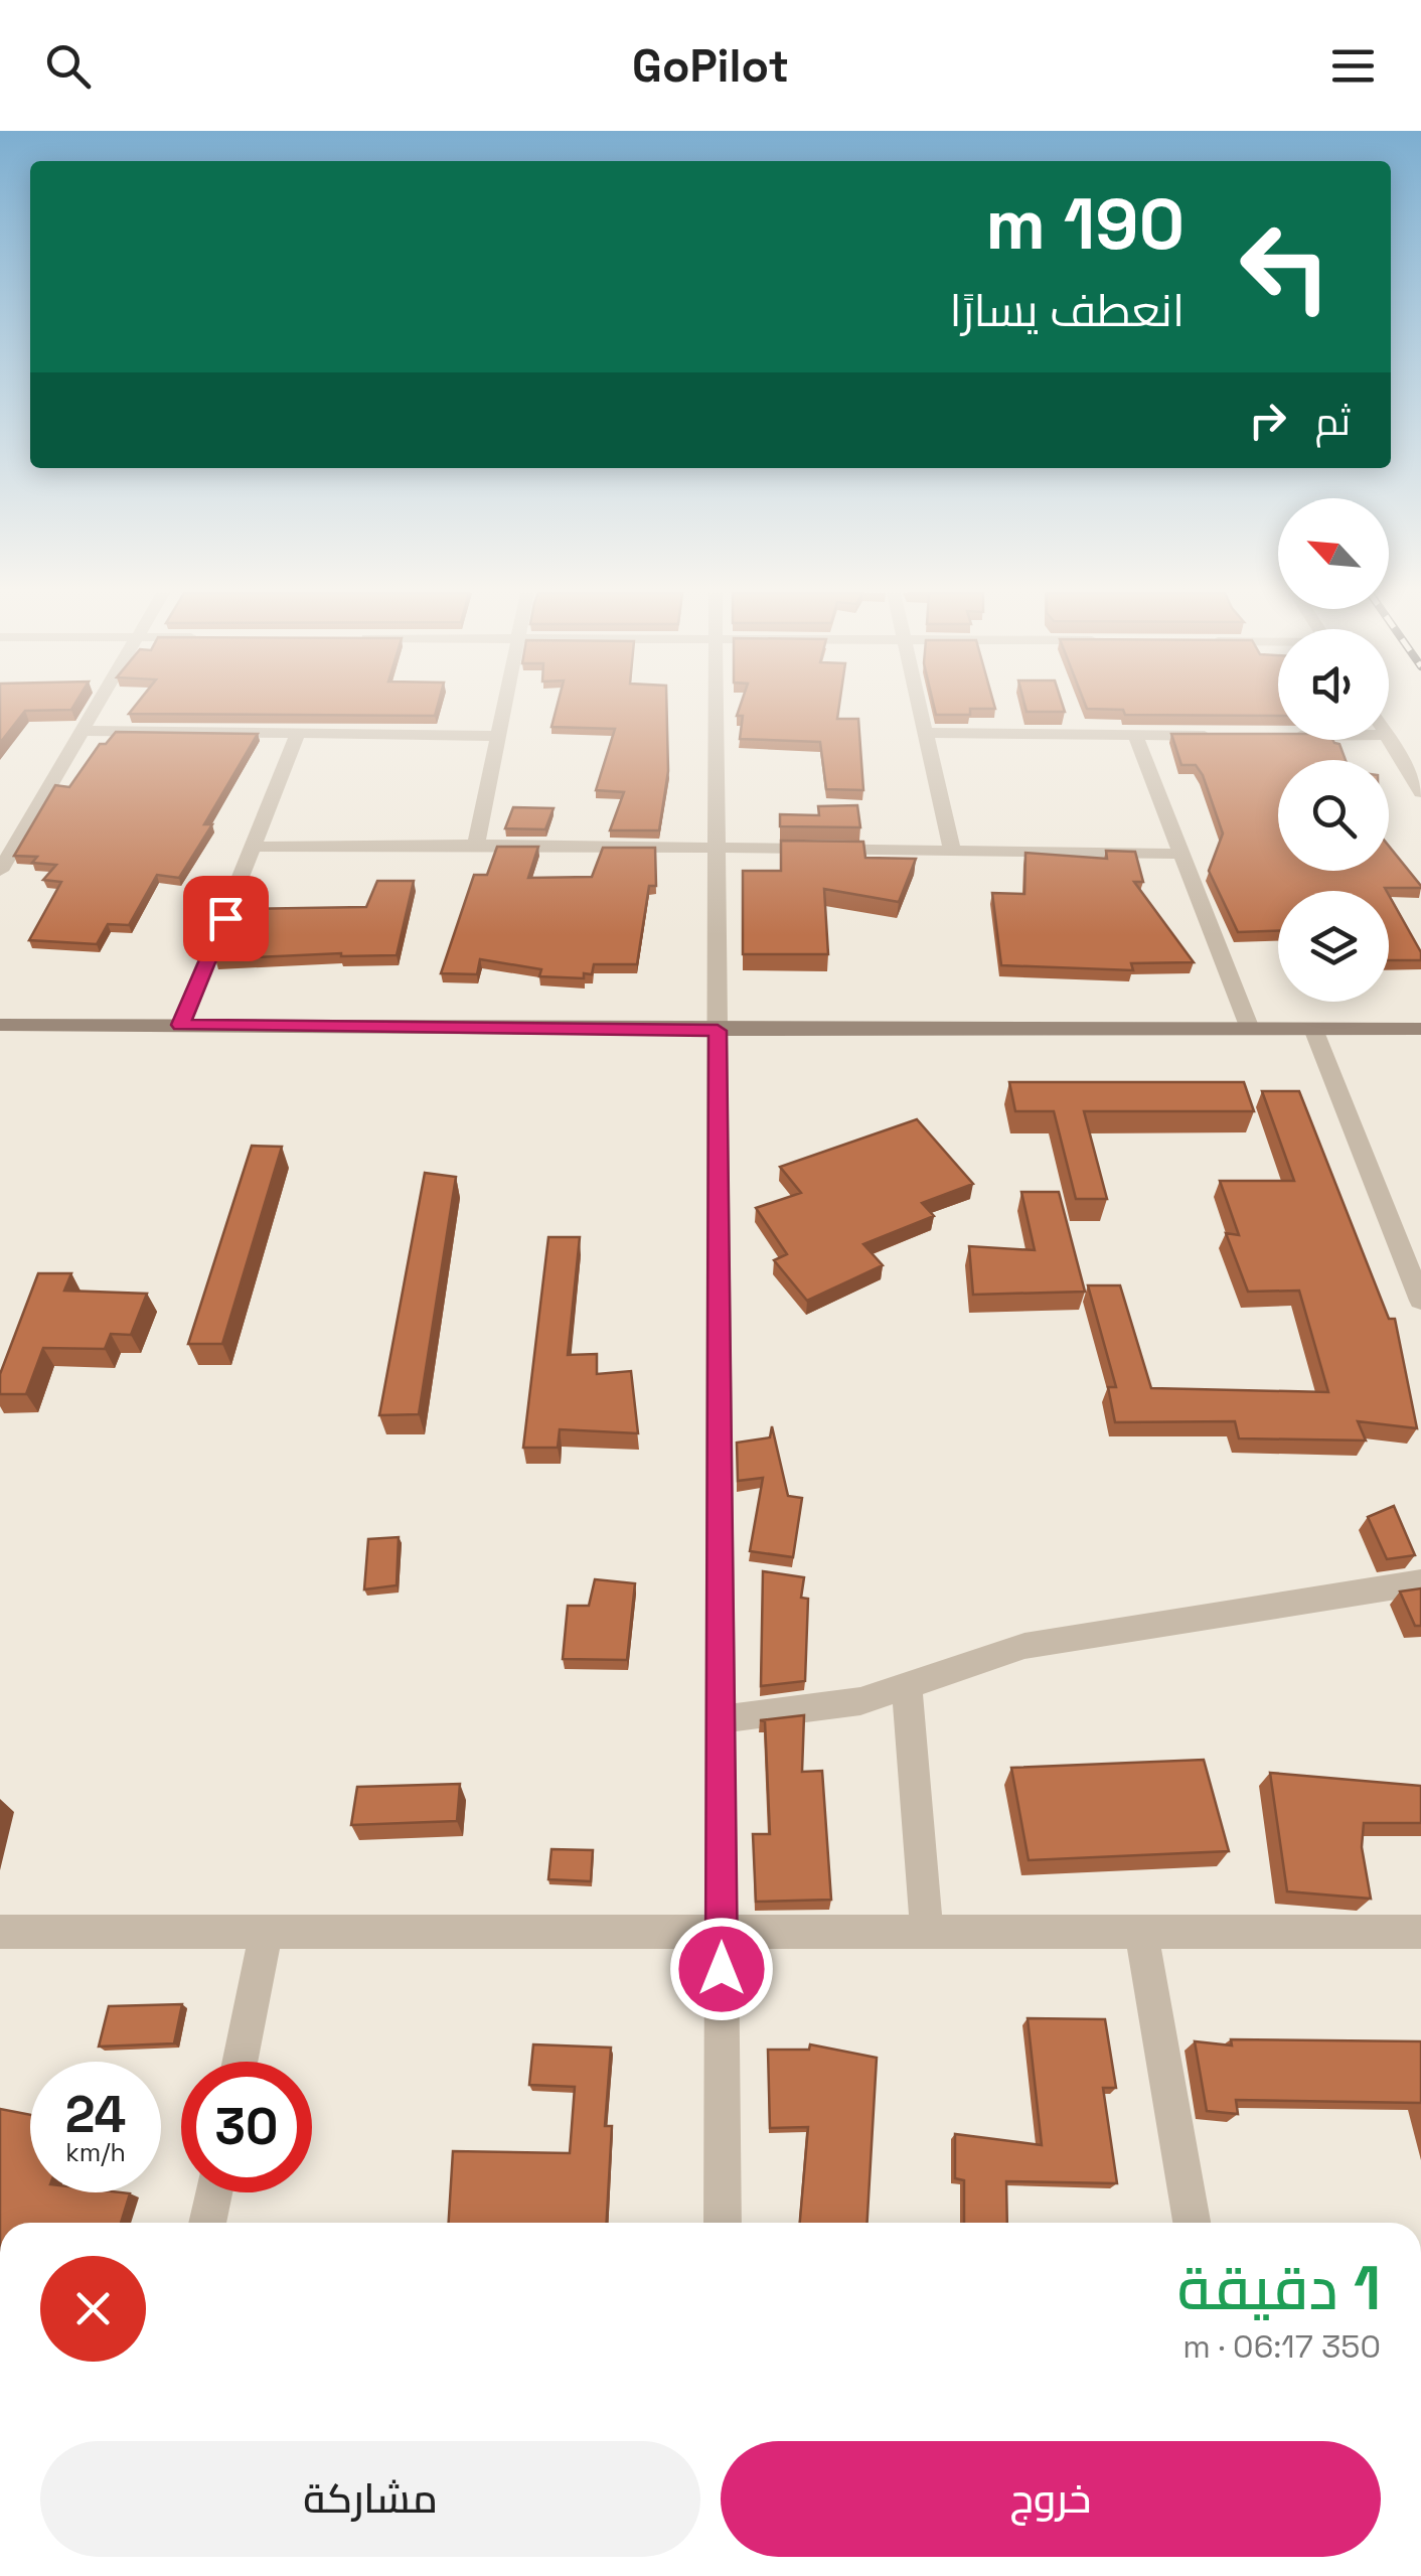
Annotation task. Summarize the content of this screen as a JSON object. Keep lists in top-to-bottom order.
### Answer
{
  "north": "top left",
  "page": {
    "header": "GoPilot",
    "turn": ["190 m", "انعطف يسارًا"],
    "then": "ثم",
    "speed": "24 km/h",
    "limit": "30",
    "heading": ["1 دقيقة", "350 m · 06:17"],
    "buttons": ["خروج", "مشاركة"]
  }
}
